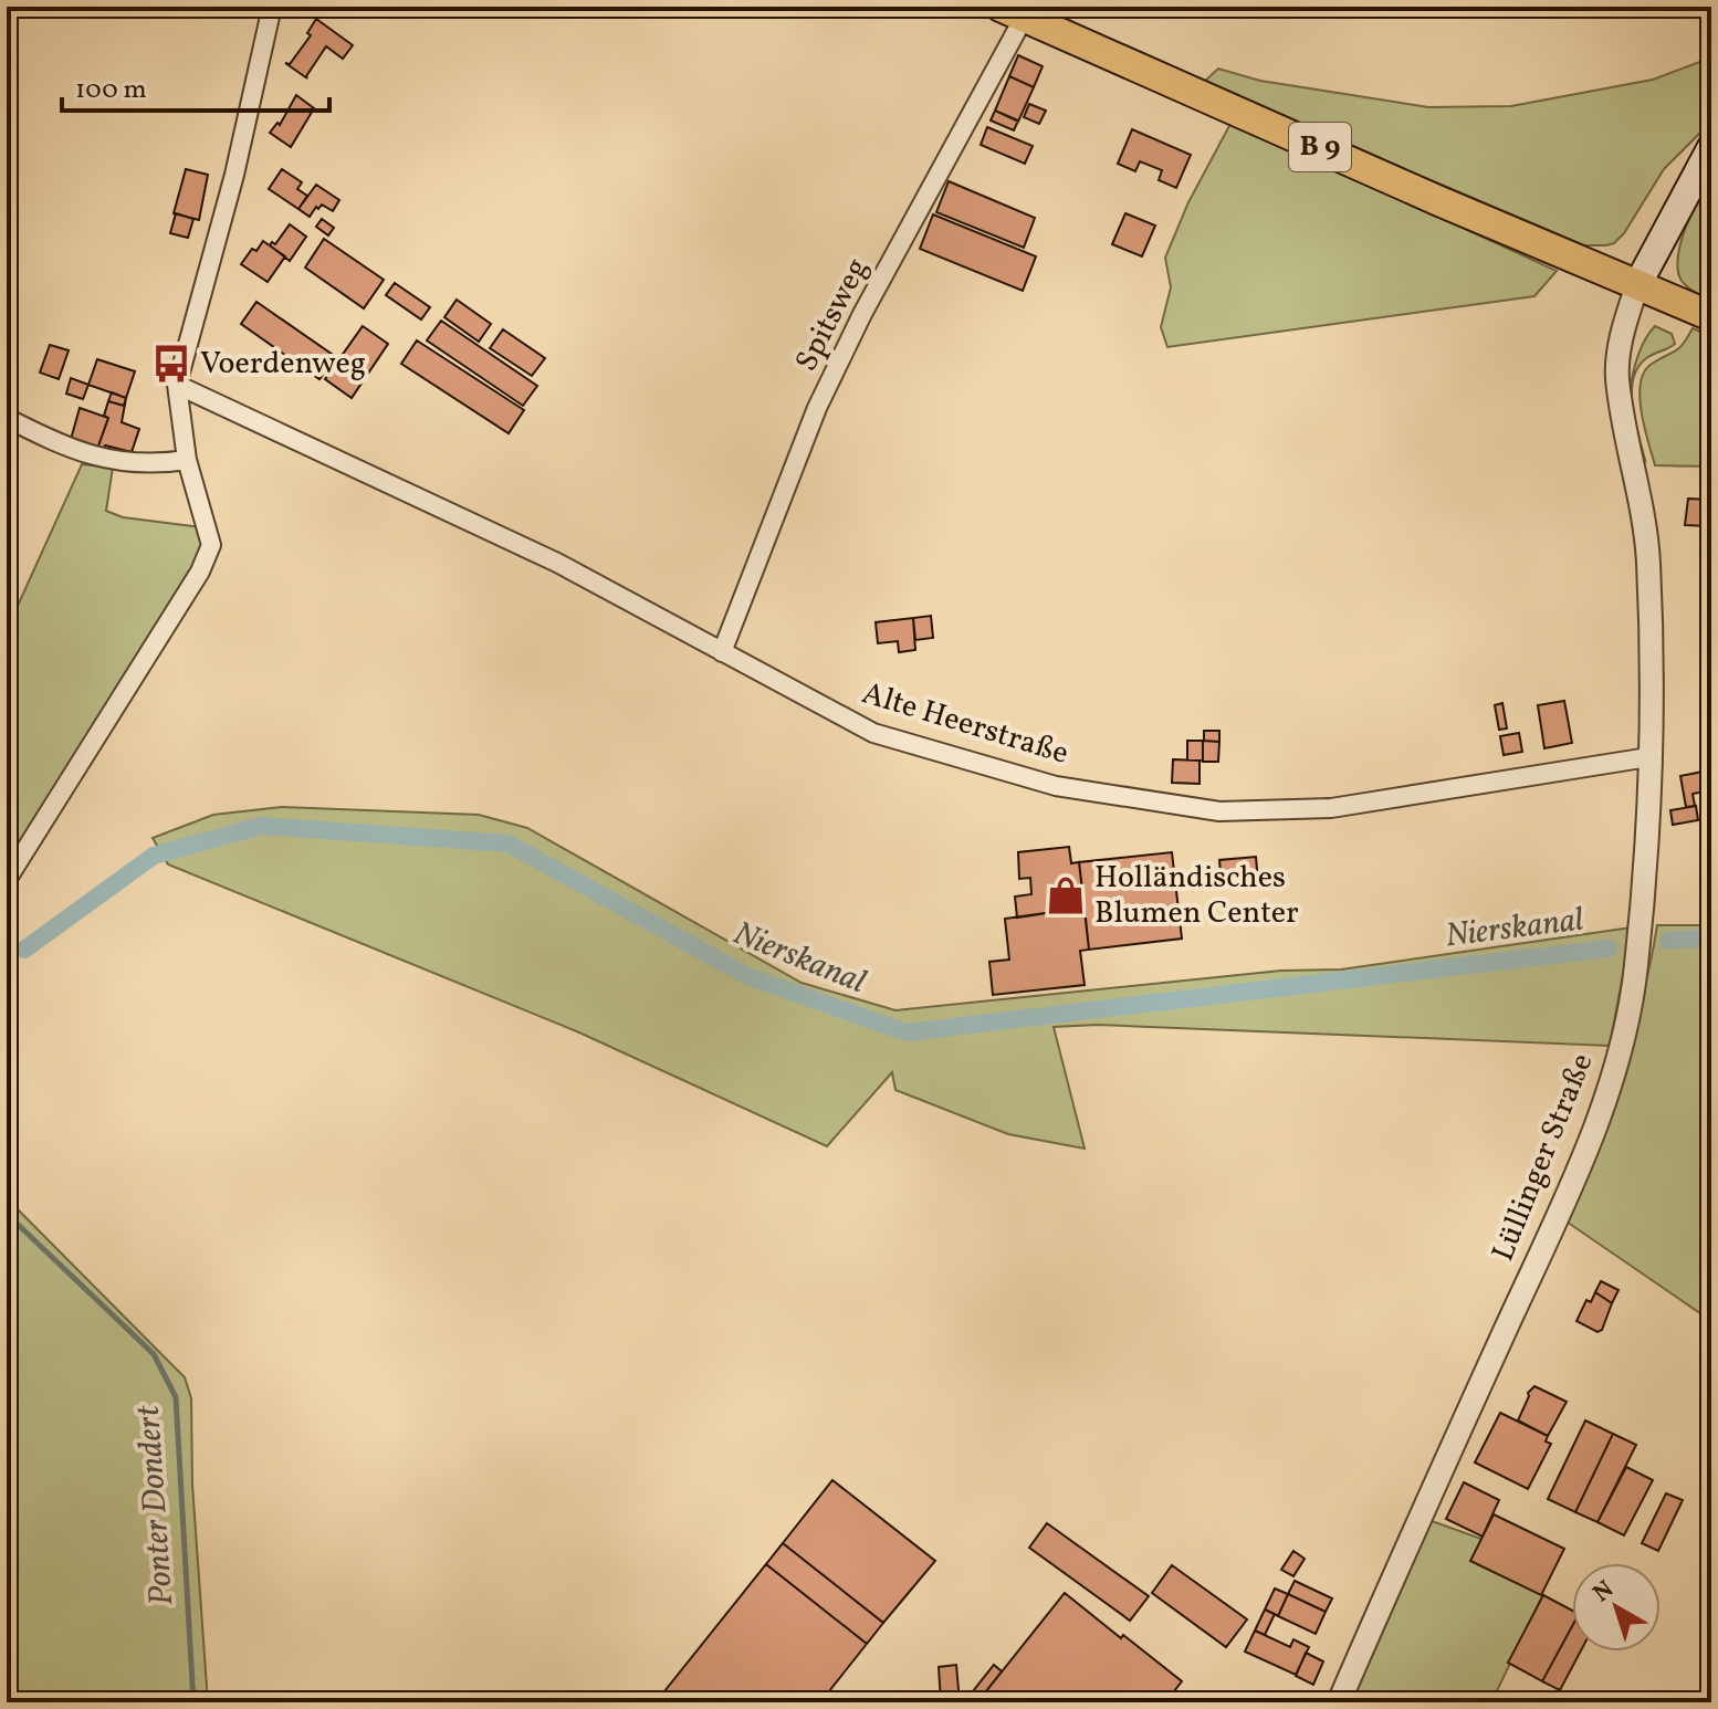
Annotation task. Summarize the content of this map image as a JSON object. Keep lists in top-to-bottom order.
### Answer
{
  "streets": {
    "main road": ["B 9"],
    "street": ["Spitsweg", "Alte Heerstraße", "Lüllinger Straße"]
  },
  "crossings": [
    ["B 9", "Spitsweg"],
    ["B 9", "Lüllinger Straße"],
    ["Spitsweg", "Alte Heerstraße"],
    ["Alte Heerstraße", "Lüllinger Straße"]
  ],
  "water": ["Nierskanal", "Ponter Dondert"],
  "places": {
    "bus stop": ["Voerdenweg"],
    "shop": ["Holländisches Blumen Center"]
  },
  "scale_bar": "100 m",
  "north": "top left"
}
